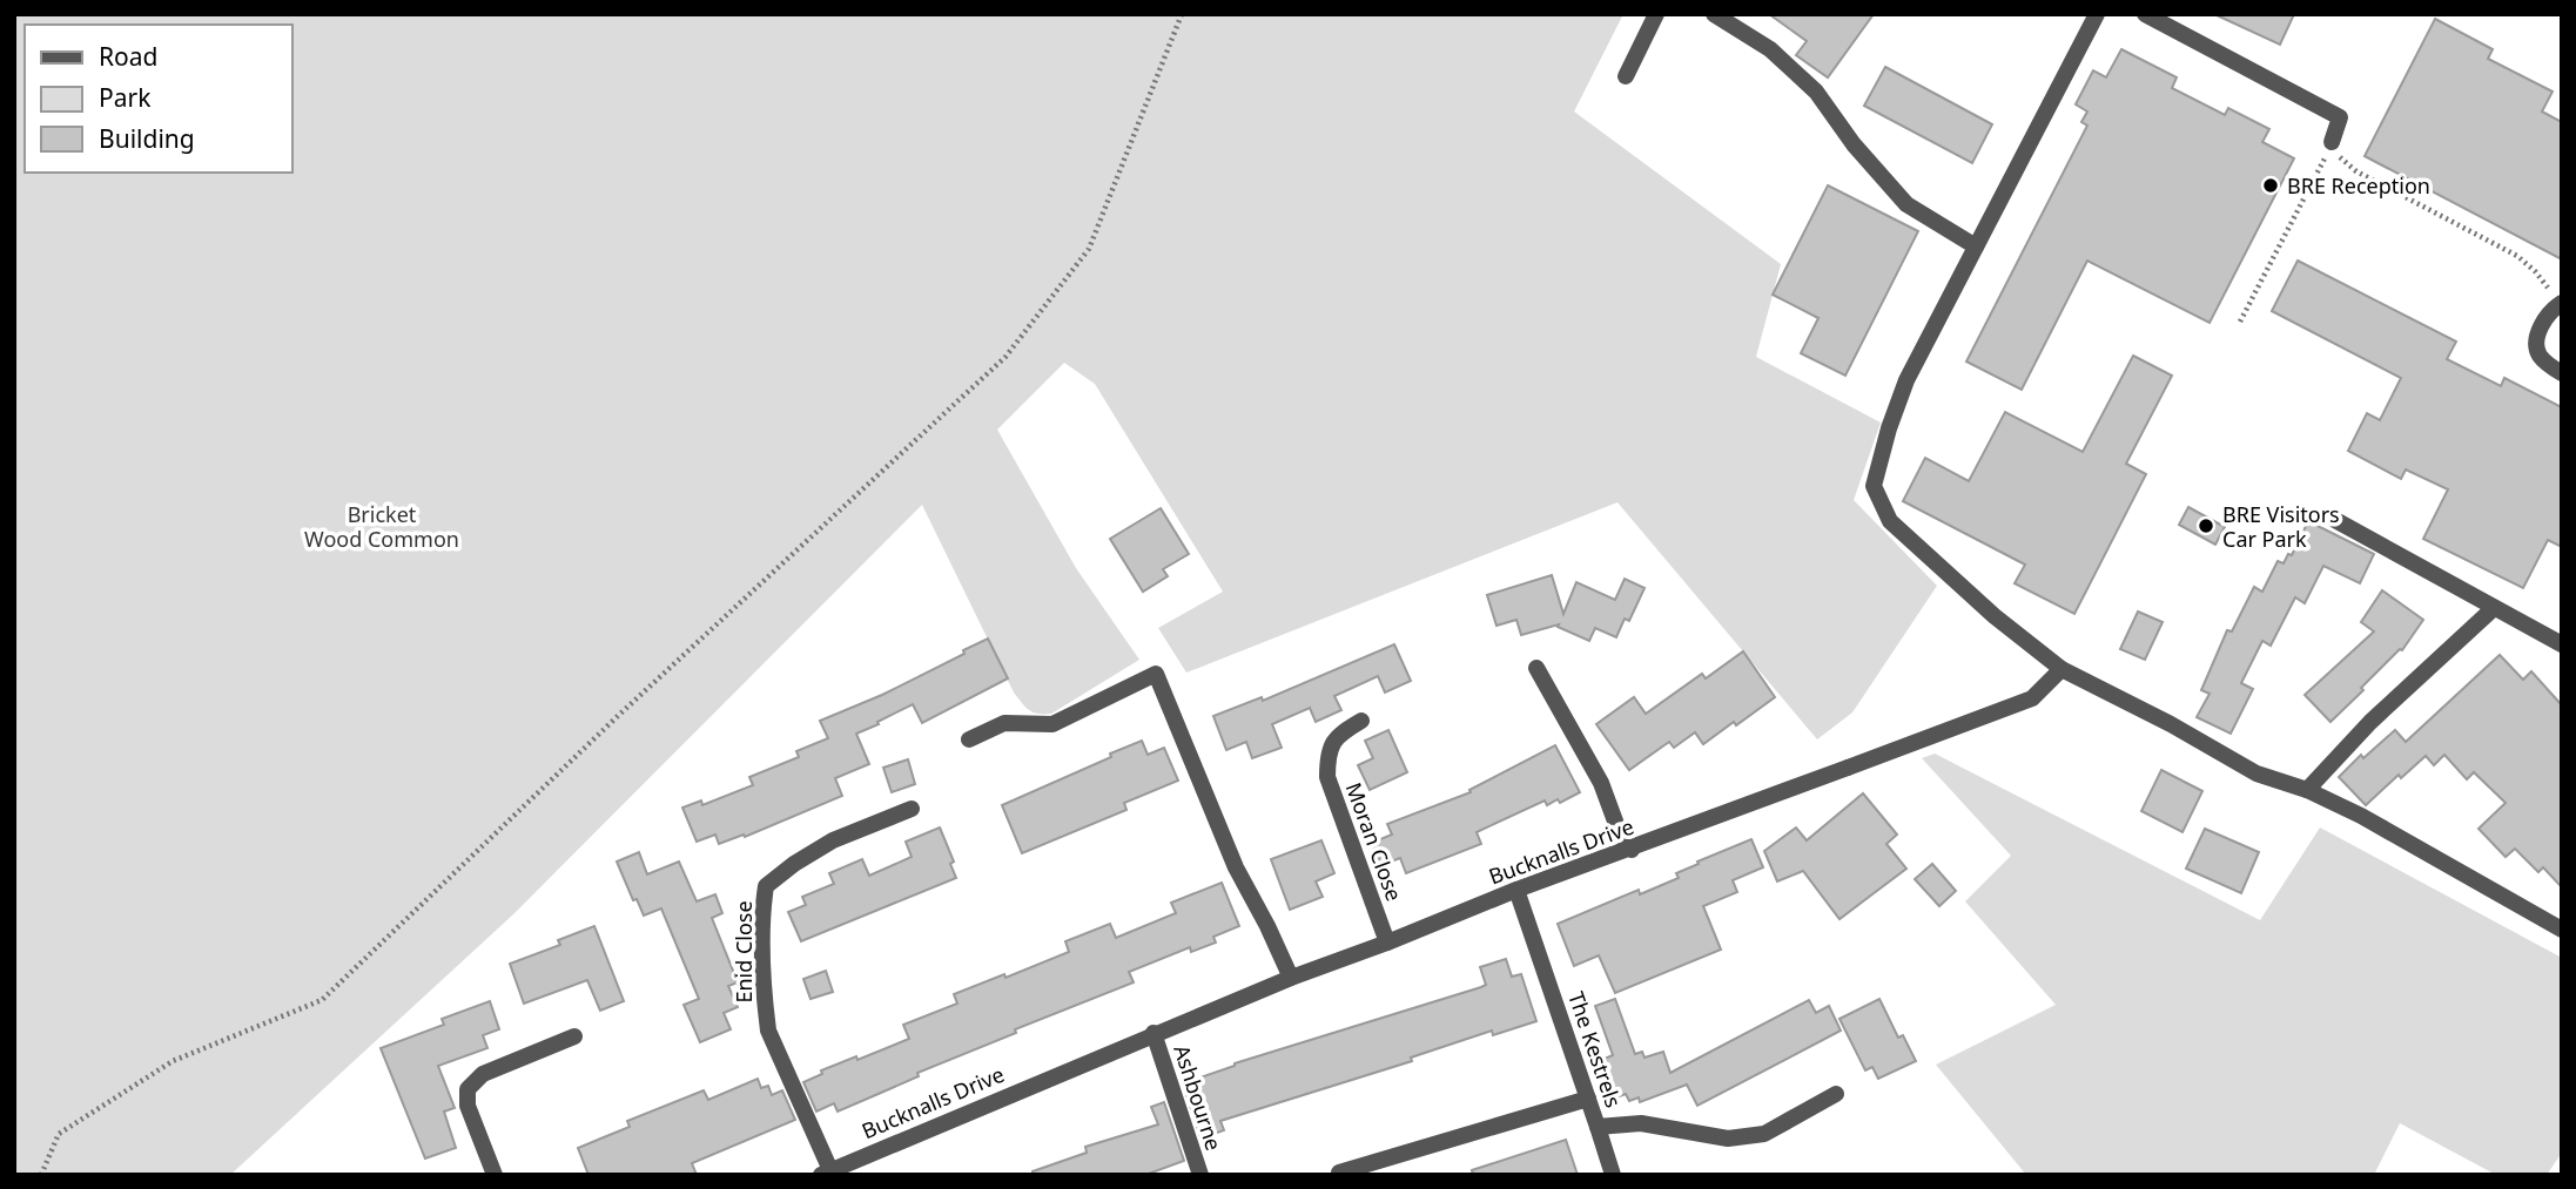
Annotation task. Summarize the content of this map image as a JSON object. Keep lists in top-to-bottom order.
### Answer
{
  "streets": {
    "street": [
      "Moran Close",
      "Bucknalls Drive",
      "Enid Close",
      "The Kestrels",
      "Ashbourne"
    ]
  },
  "crossings": [
    ["Moran Close", "Bucknalls Drive"],
    ["Bucknalls Drive", "Enid Close"],
    ["Bucknalls Drive", "The Kestrels"],
    ["Bucknalls Drive", "Ashbourne"]
  ],
  "parks": ["Bricket Wood Common"],
  "places": ["BRE Reception", "BRE Visitors Car Park"],
  "legend": ["Road", "Park", "Building"]
}
